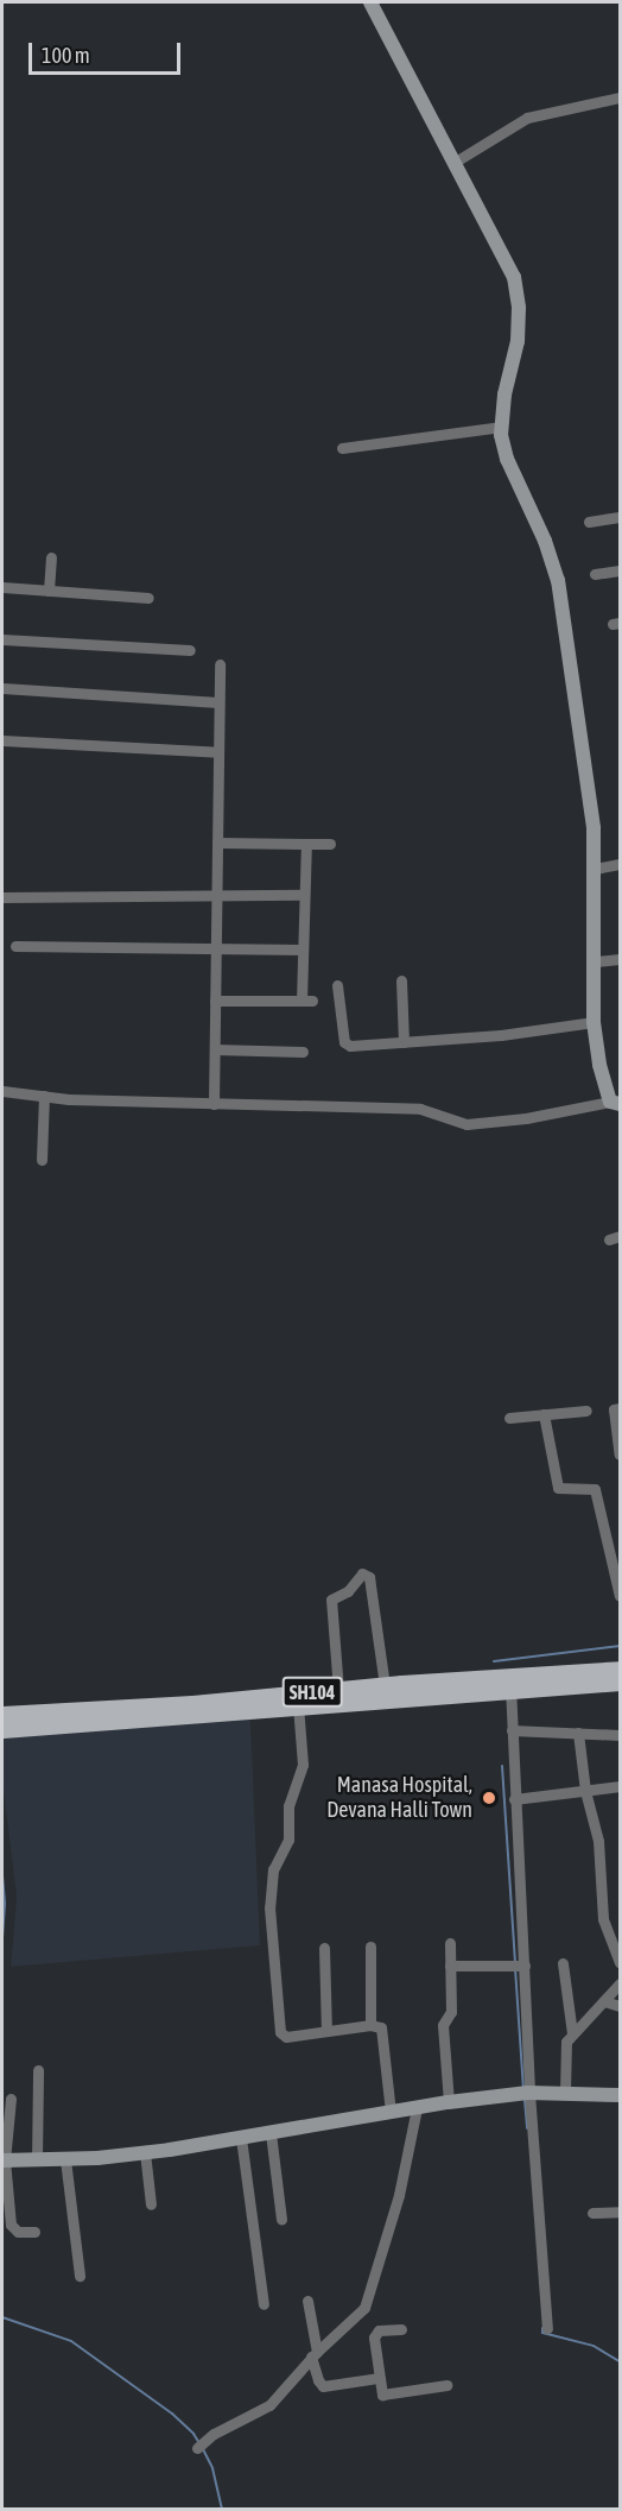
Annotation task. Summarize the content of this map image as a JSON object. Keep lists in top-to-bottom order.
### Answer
{
  "streets": {
    "main road": ["SH104"]
  },
  "places": ["Manasa Hospital, Devana Halli Town"],
  "scale_bar": "100 m"
}
